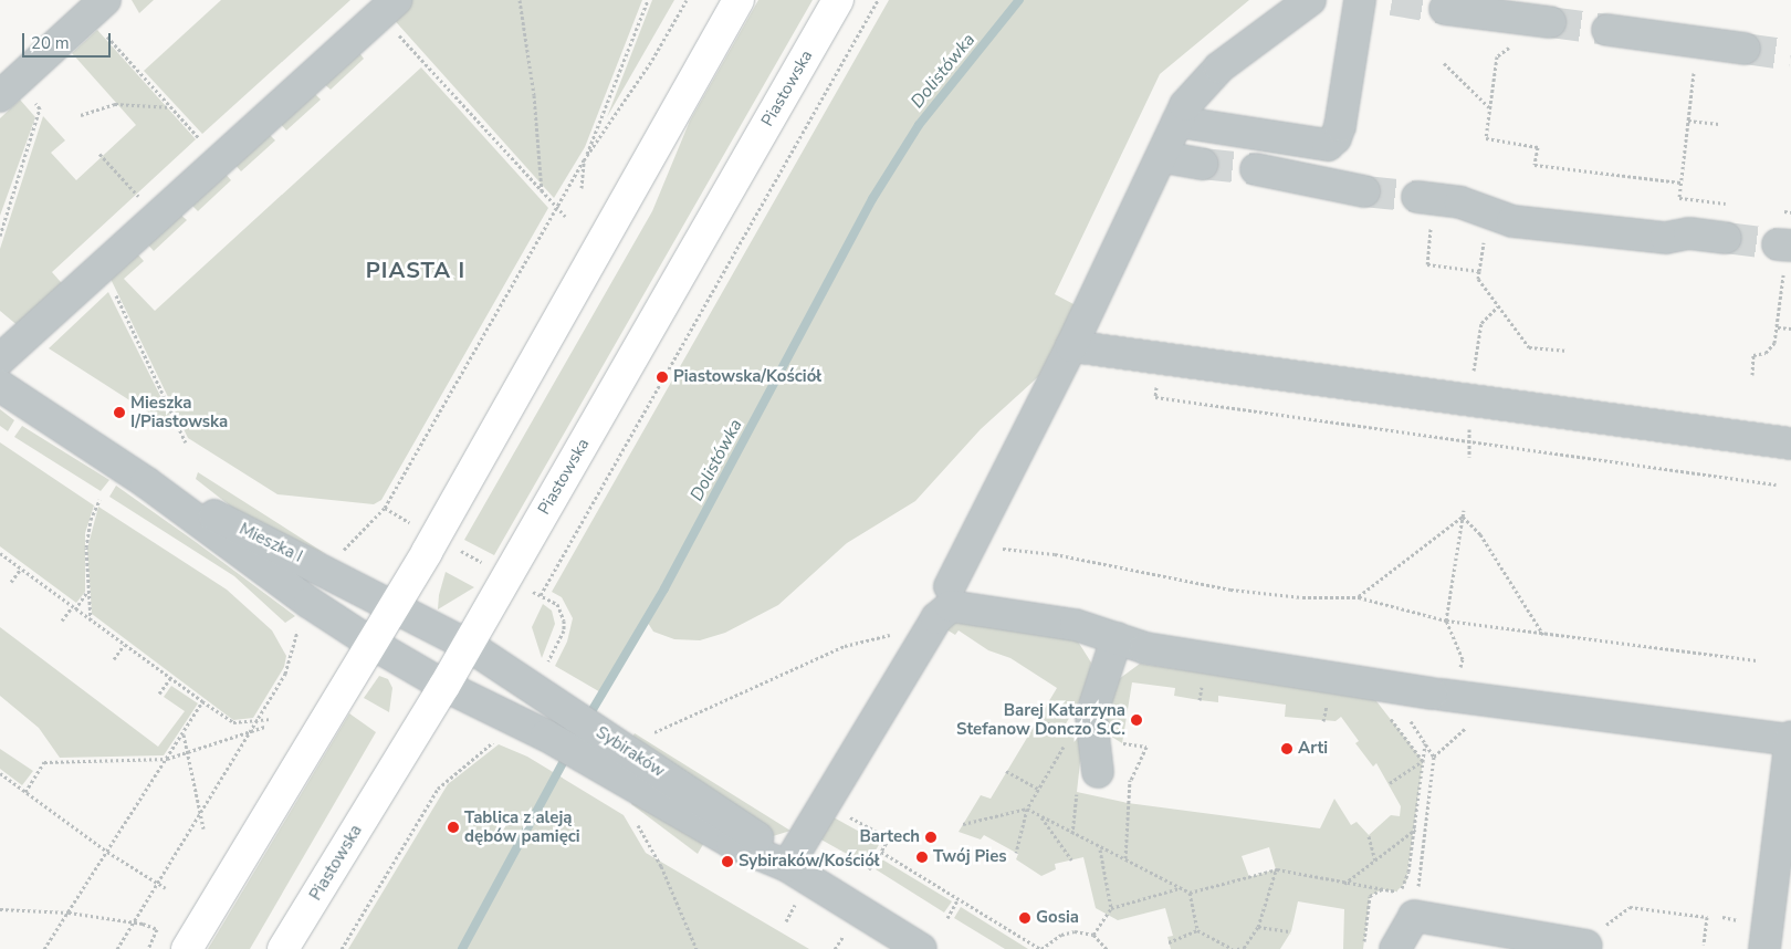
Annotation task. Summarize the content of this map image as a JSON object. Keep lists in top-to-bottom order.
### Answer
{
  "streets": {
    "main road": ["Piastowska"],
    "street": ["Mieszka I", "Sybiraków"]
  },
  "crossings": [
    ["Piastowska", "Mieszka I"],
    ["Piastowska", "Sybiraków"],
    ["Mieszka I", "Sybiraków"]
  ],
  "districts": ["PIASTA I"],
  "water": ["Dolistówka"],
  "places": [
    "Piastowska/Kościół",
    "Mieszka I/Piastowska",
    "Barej Katarzyna Stefanow Donczo S.C.",
    "Arti",
    "Tablica z aleją dębów pamięci",
    "Bartech",
    "Twój Pies",
    "Sybiraków/Kościół",
    "Gosia"
  ],
  "scale_bar": "20 m"
}
